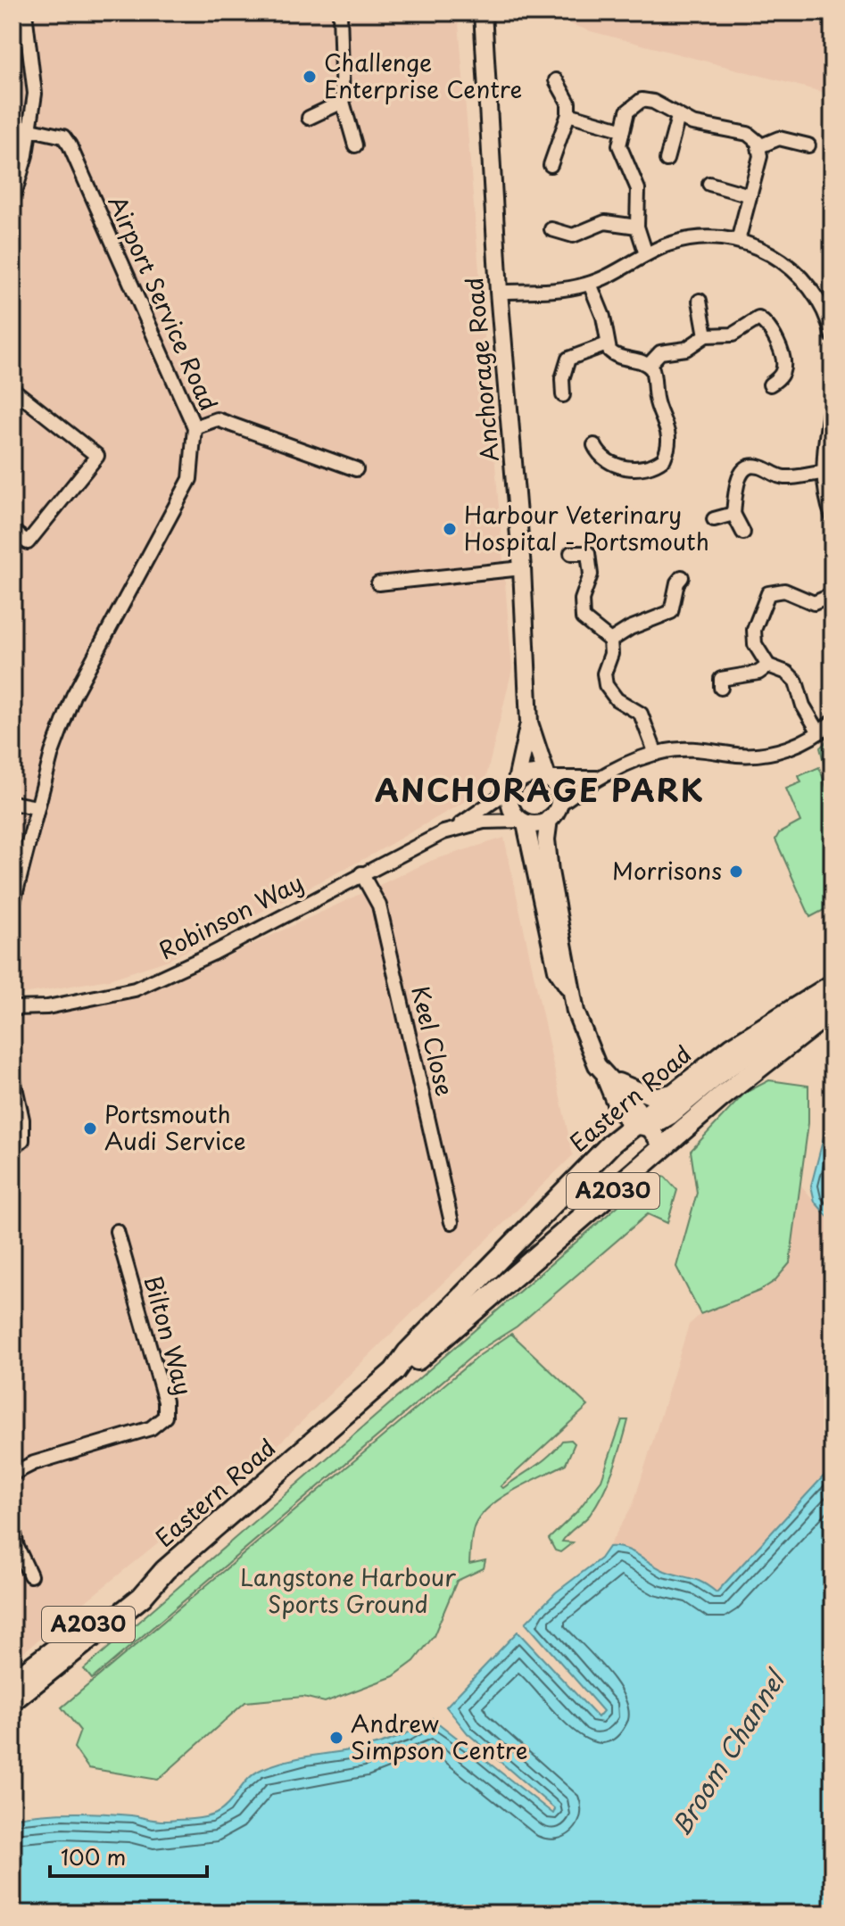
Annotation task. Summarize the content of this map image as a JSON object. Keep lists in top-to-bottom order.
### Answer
{
  "streets": {
    "main road": ["Eastern Road", "A2030"],
    "street": [
      "Airport Service Road",
      "Anchorage Road",
      "Robinson Way",
      "Keel Close",
      "Bilton Way"
    ]
  },
  "crossings": [
    ["Anchorage Road", "Robinson Way"],
    ["Robinson Way", "Keel Close"]
  ],
  "districts": ["ANCHORAGE PARK"],
  "water": ["Broom Channel"],
  "parks": ["Langstone Harbour Sports Ground"],
  "places": [
    "Challenge Enterprise Centre",
    "Harbour Veterinary Hospital - Portsmouth",
    "Morrisons",
    "Portsmouth Audi Service",
    "Andrew Simpson Centre"
  ],
  "scale_bar": "100 m"
}
